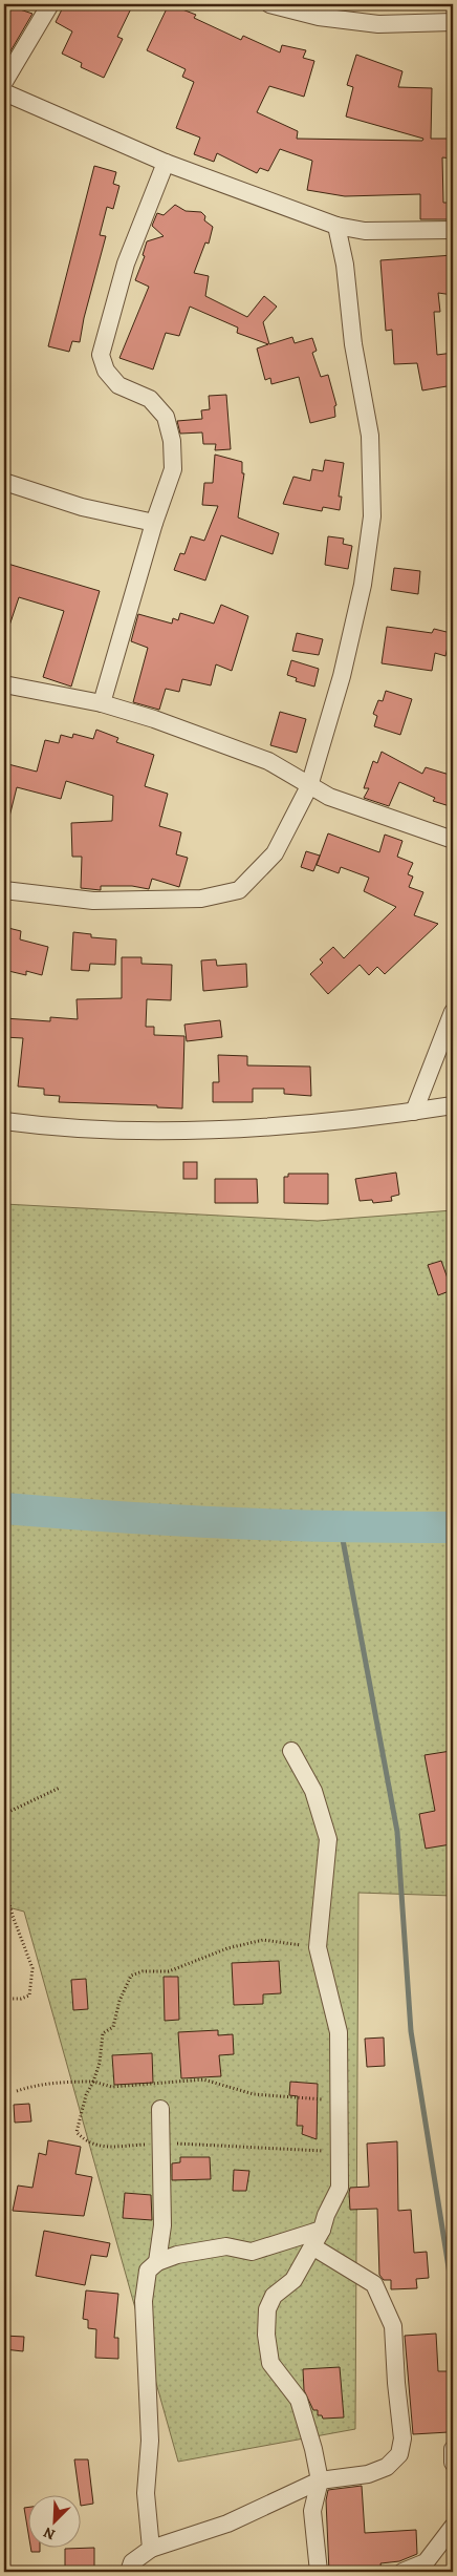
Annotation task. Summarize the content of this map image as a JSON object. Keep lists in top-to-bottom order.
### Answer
{
  "north": "bottom left"
}
